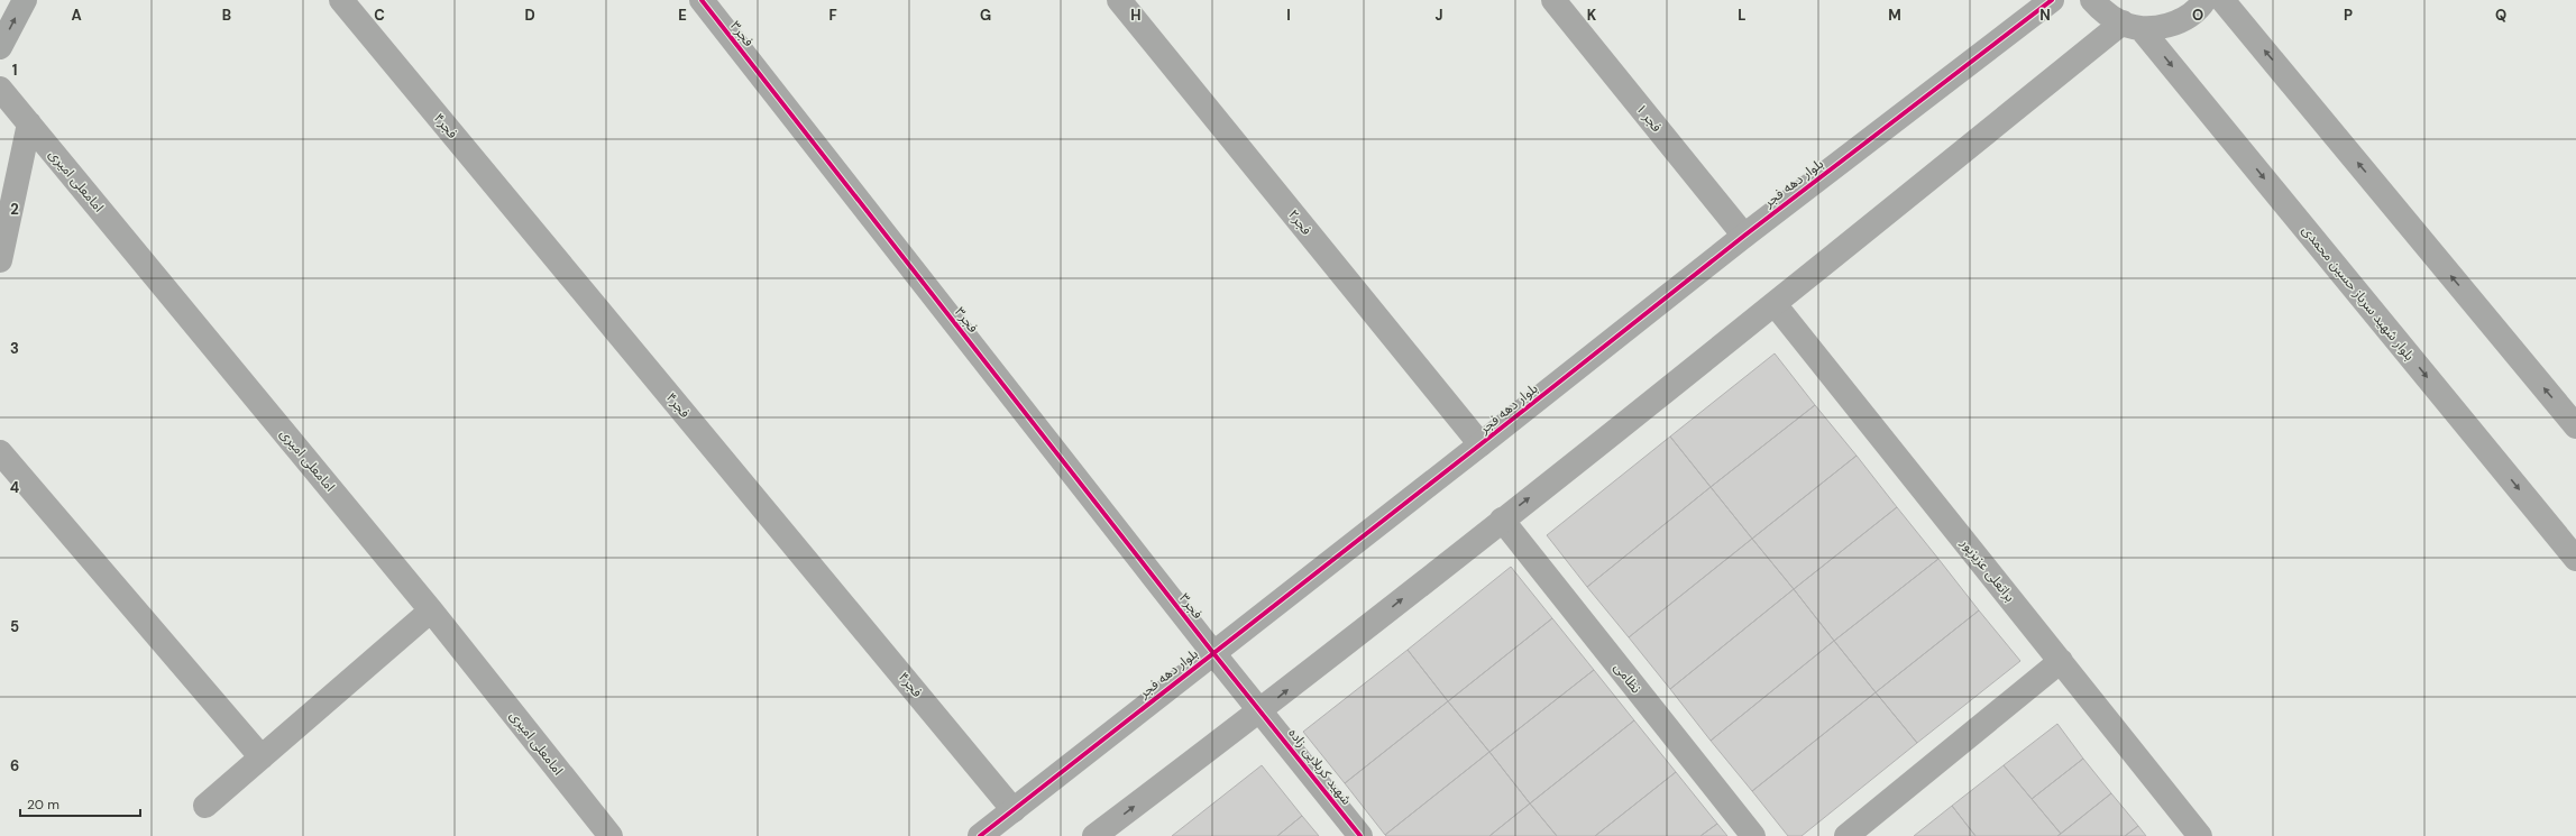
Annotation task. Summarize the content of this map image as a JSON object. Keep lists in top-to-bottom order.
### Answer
{
  "streets": {
    "street": [
      "فجر۳",
      "فجر ۱",
      "فجر۴",
      "امامعلی امیری",
      "بلوار دهه فجر",
      "فجر۲",
      "بلوار شهید سرباز حسین محمدی",
      "براتعلی عزیزپور",
      "نظامی",
      "شهید کربلایی زاده"
    ]
  },
  "crossings": [
    ["فجر۳", "بلوار دهه فجر"],
    ["فجر۳", "شهید کربلایی زاده"],
    ["فجر ۱", "بلوار دهه فجر"],
    ["فجر۴", "بلوار دهه فجر"],
    ["بلوار دهه فجر", "فجر۲"]
  ],
  "scale_bar": "20 m",
  "grid": {
    "columns": [
      "A",
      "B",
      "C",
      "D",
      "E",
      "F",
      "G",
      "H",
      "I",
      "J",
      "K",
      "L",
      "M",
      "N",
      "O",
      "P",
      "Q"
    ],
    "rows": [
      "1",
      "2",
      "3",
      "4",
      "5",
      "6"
    ]
  }
}
